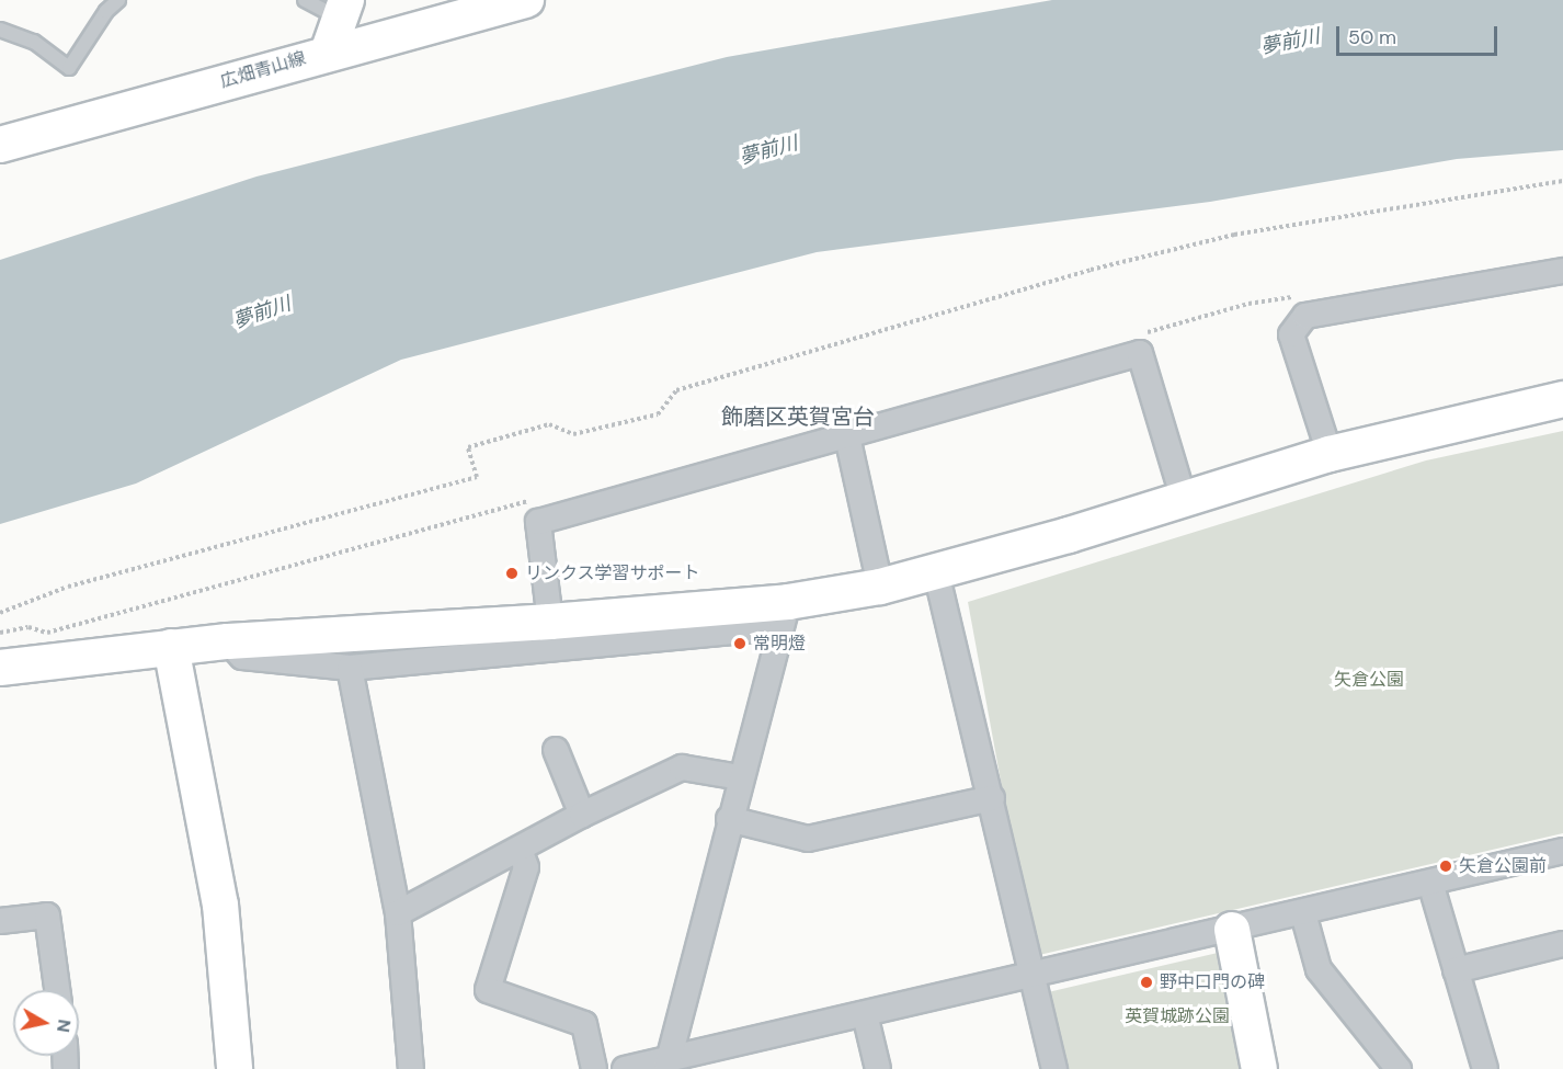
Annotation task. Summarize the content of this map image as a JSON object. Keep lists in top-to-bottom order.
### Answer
{
  "streets": {
    "street": ["広畑青山線"]
  },
  "districts": ["飾磨区英賀宮台"],
  "water": ["夢前川"],
  "parks": ["矢倉公園", "英賀城跡公園"],
  "places": [
    "リンクス学習サポート",
    "常明燈",
    "矢倉公園前",
    "野中口門の碑"
  ],
  "scale_bar": "50 m",
  "north": "right"
}
